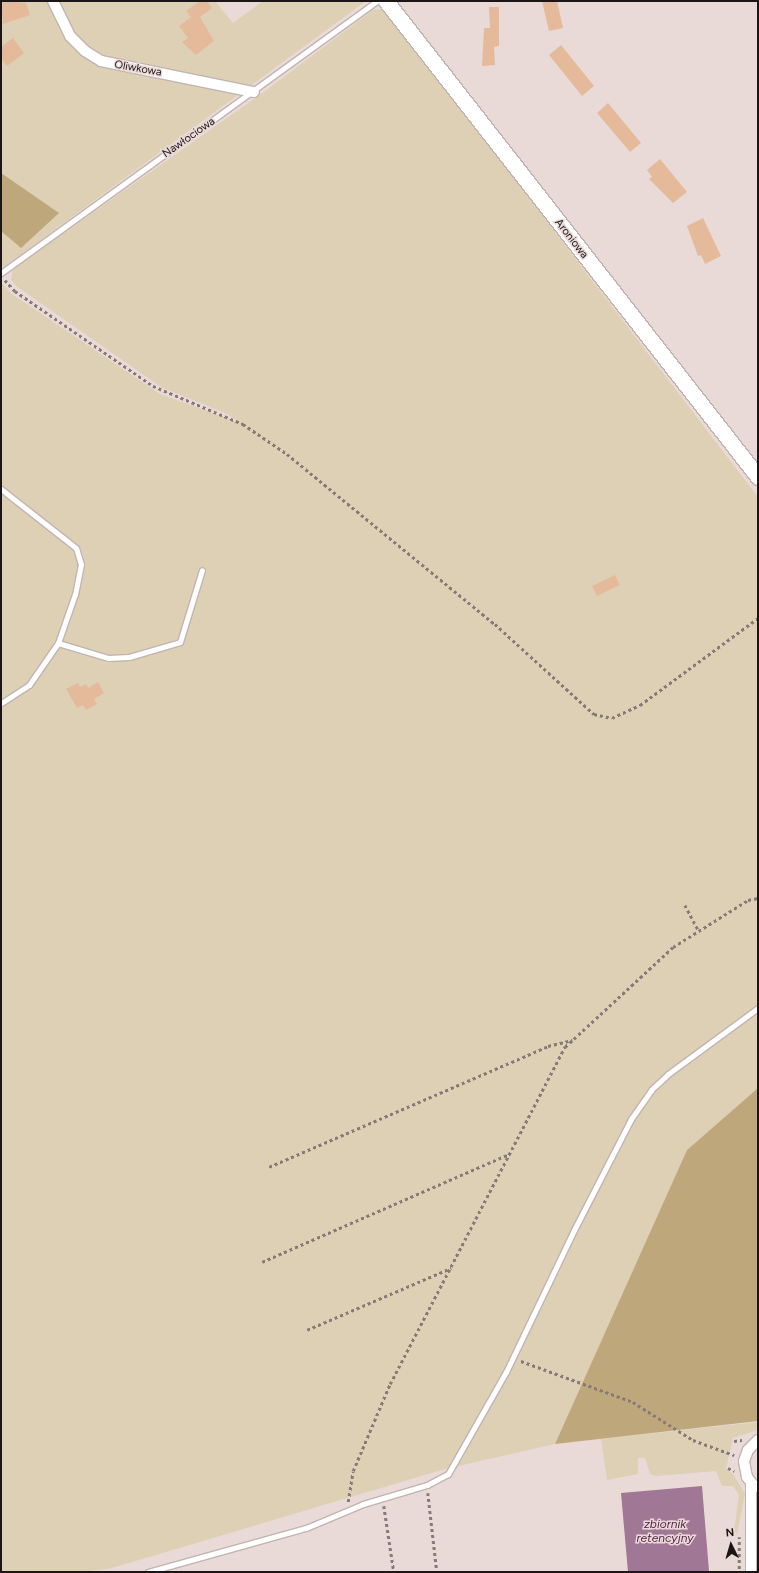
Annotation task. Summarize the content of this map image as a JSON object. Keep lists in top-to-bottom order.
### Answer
{
  "streets": {
    "street": ["Oliwkowa", "Aroniowa"],
    "lane": ["Nawłociowa"]
  },
  "crossings": [
    ["Oliwkowa", "Nawłociowa"]
  ],
  "water": ["zbiornik retencyjny"],
  "north": "top"
}
